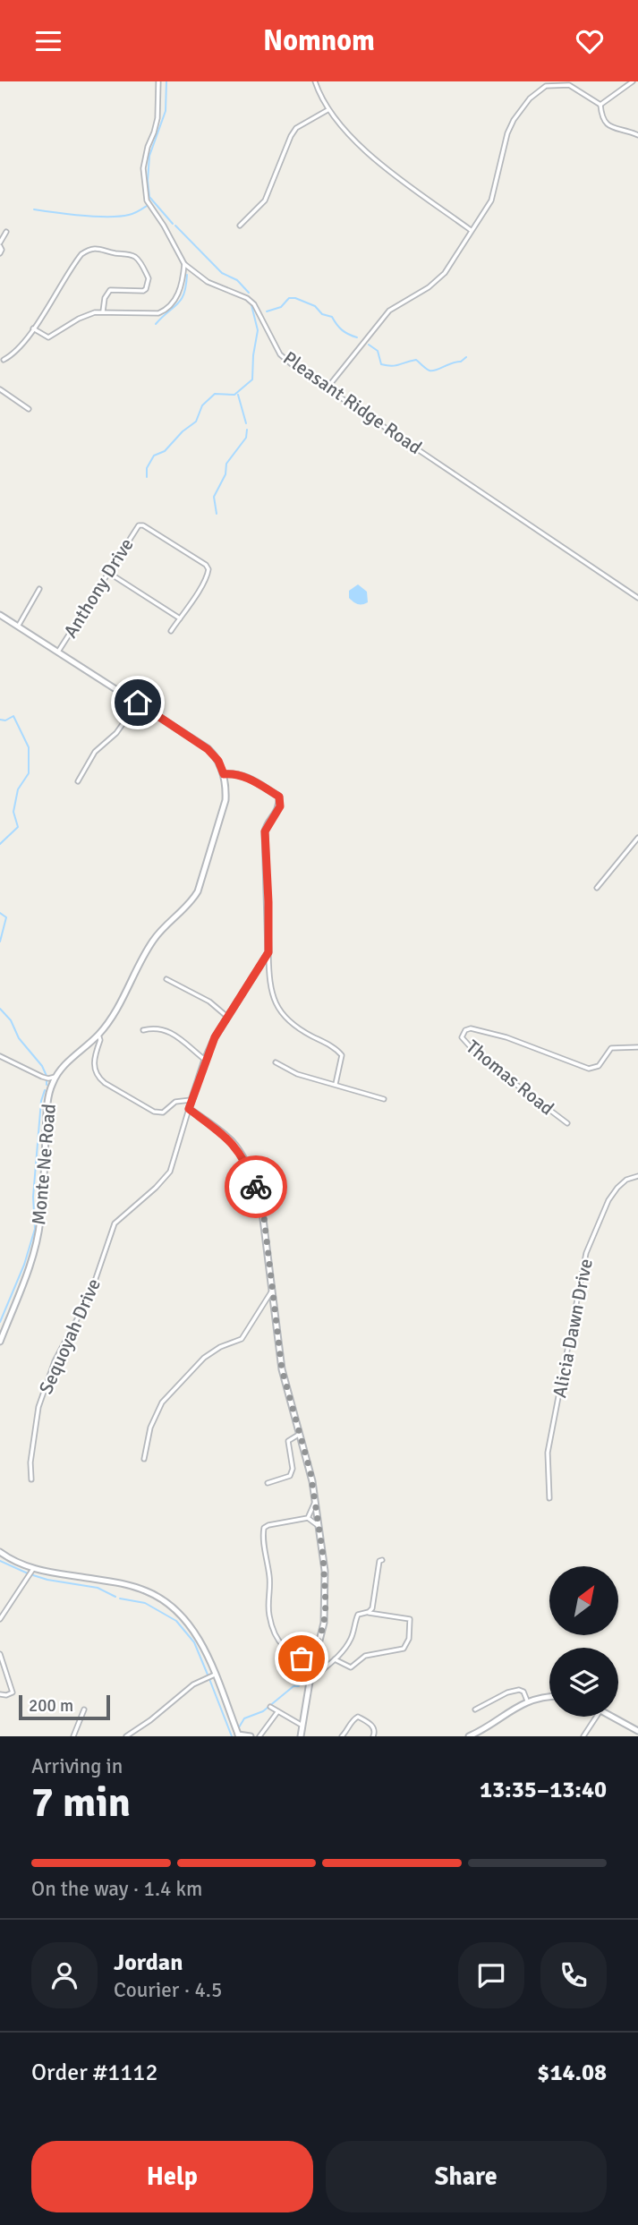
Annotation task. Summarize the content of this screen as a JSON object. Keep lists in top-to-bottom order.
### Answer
{
  "streets": {
    "street": [
      "Pleasant Ridge Road",
      "Anthony Drive",
      "Thomas Road",
      "Monte Ne Road",
      "Alicia Dawn Drive",
      "Sequoyah Drive"
    ]
  },
  "scale_bar": "200 m",
  "north": "top right",
  "page": {
    "header": "Nomnom",
    "scale": "200 m",
    "heading": ["7 min", "Arriving in", "13:35–13:40"],
    "panel": [
      "Jordan",
      "Courier · 4.5",
      "Order #1112",
      "$14.08"
    ],
    "bar": "On the way · 1.4 km",
    "buttons": ["Help", "Share"]
  }
}
